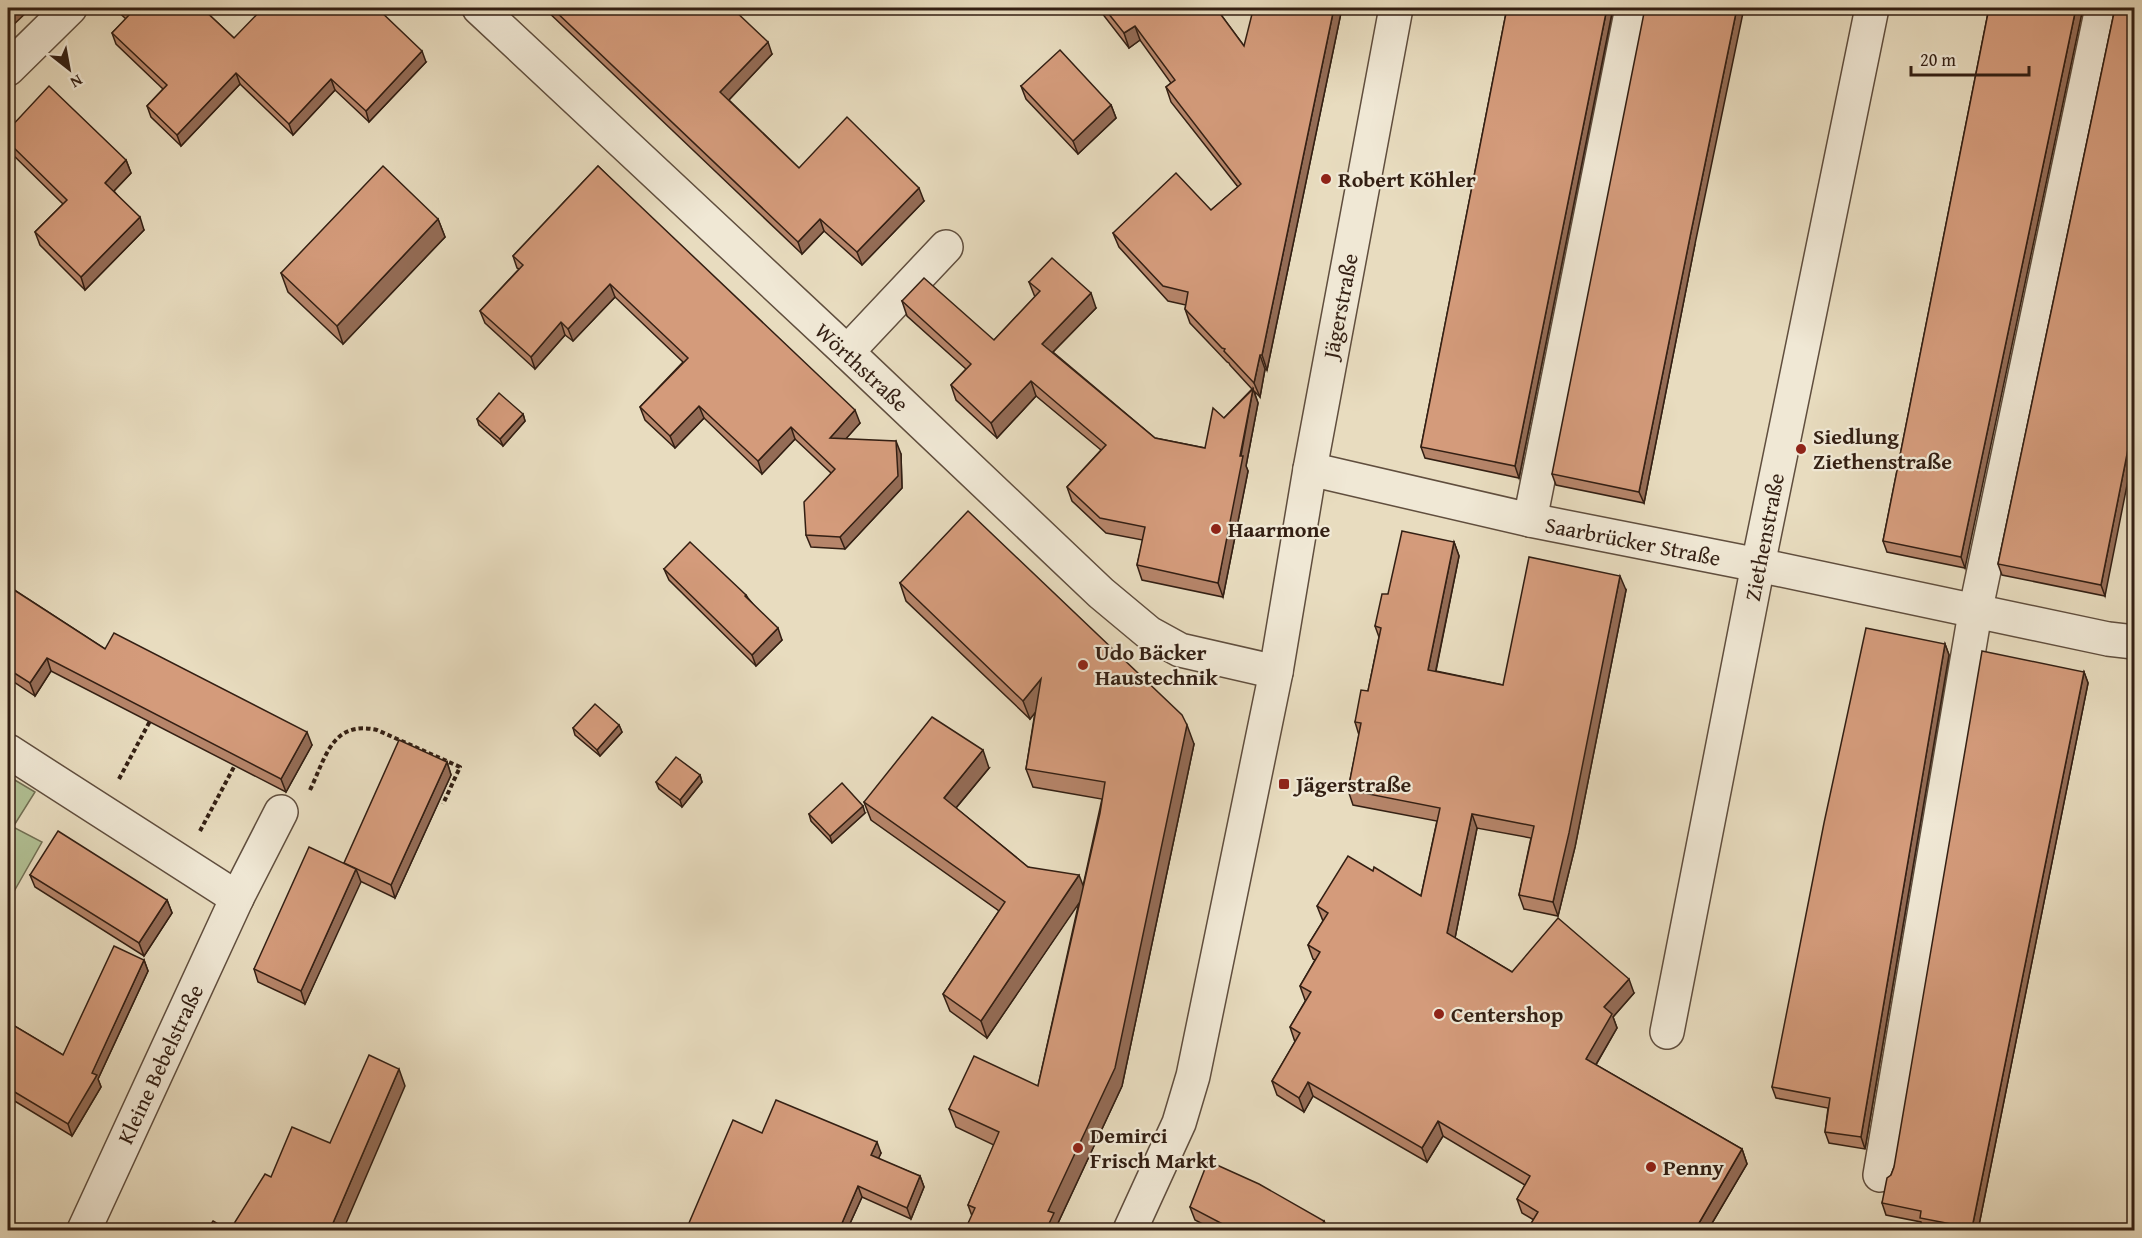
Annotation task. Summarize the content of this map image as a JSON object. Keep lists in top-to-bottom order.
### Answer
{
  "streets": {
    "street": [
      "Jägerstraße",
      "Wörthstraße",
      "Ziethenstraße",
      "Saarbrücker Straße",
      "Kleine Bebelstraße"
    ]
  },
  "crossings": [
    ["Jägerstraße", "Wörthstraße"],
    ["Jägerstraße", "Saarbrücker Straße"],
    ["Ziethenstraße", "Saarbrücker Straße"]
  ],
  "places": {
    "other": [
      "Robert Köhler",
      "Siedlung Ziethenstraße",
      "Haarmone",
      "Udo Bäcker Haustechnik",
      "Centershop",
      "Demirci Frisch Markt",
      "Penny"
    ],
    "transit": ["Jägerstraße"]
  },
  "scale_bar": "20 m",
  "north": "bottom right"
}
